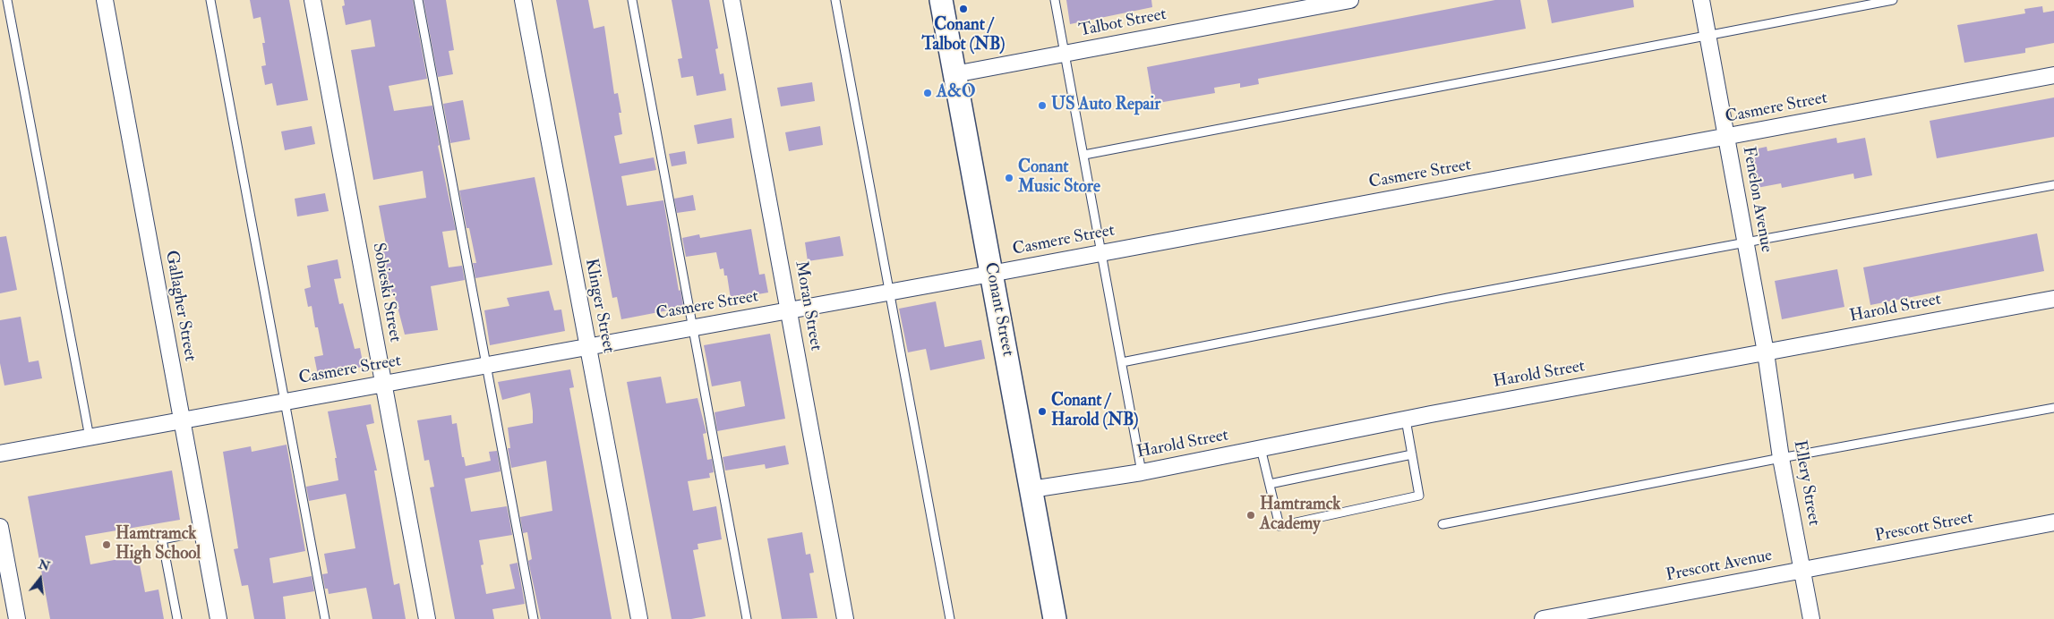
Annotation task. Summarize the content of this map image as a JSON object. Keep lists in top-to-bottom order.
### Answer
{
  "streets": {
    "main road": ["Conant Street"],
    "street": [
      "Talbot Street",
      "Casmere Street",
      "Fenelon Avenue",
      "Sobieski Street",
      "Gallagher Street",
      "Klinger Street",
      "Moran Street",
      "Harold Street",
      "Ellery Street",
      "Prescott Street",
      "Prescott Avenue"
    ]
  },
  "crossings": [
    ["Talbot Street", "Conant Street"],
    ["Casmere Street", "Fenelon Avenue"],
    ["Casmere Street", "Sobieski Street"],
    ["Casmere Street", "Gallagher Street"],
    ["Casmere Street", "Klinger Street"],
    ["Casmere Street", "Moran Street"],
    ["Casmere Street", "Conant Street"],
    ["Fenelon Avenue", "Harold Street"],
    ["Fenelon Avenue", "Ellery Street"],
    ["Harold Street", "Conant Street"],
    ["Harold Street", "Ellery Street"],
    ["Ellery Street", "Prescott Street"],
    ["Ellery Street", "Prescott Avenue"],
    ["Prescott Street", "Prescott Avenue"]
  ],
  "places": [
    "Conant / Talbot (NB)",
    "A&O",
    "US Auto Repair",
    "Conant Music Store",
    "Conant / Harold (NB)",
    "Hamtramck Academy",
    "Hamtramck High School"
  ],
  "north": "top"
}
